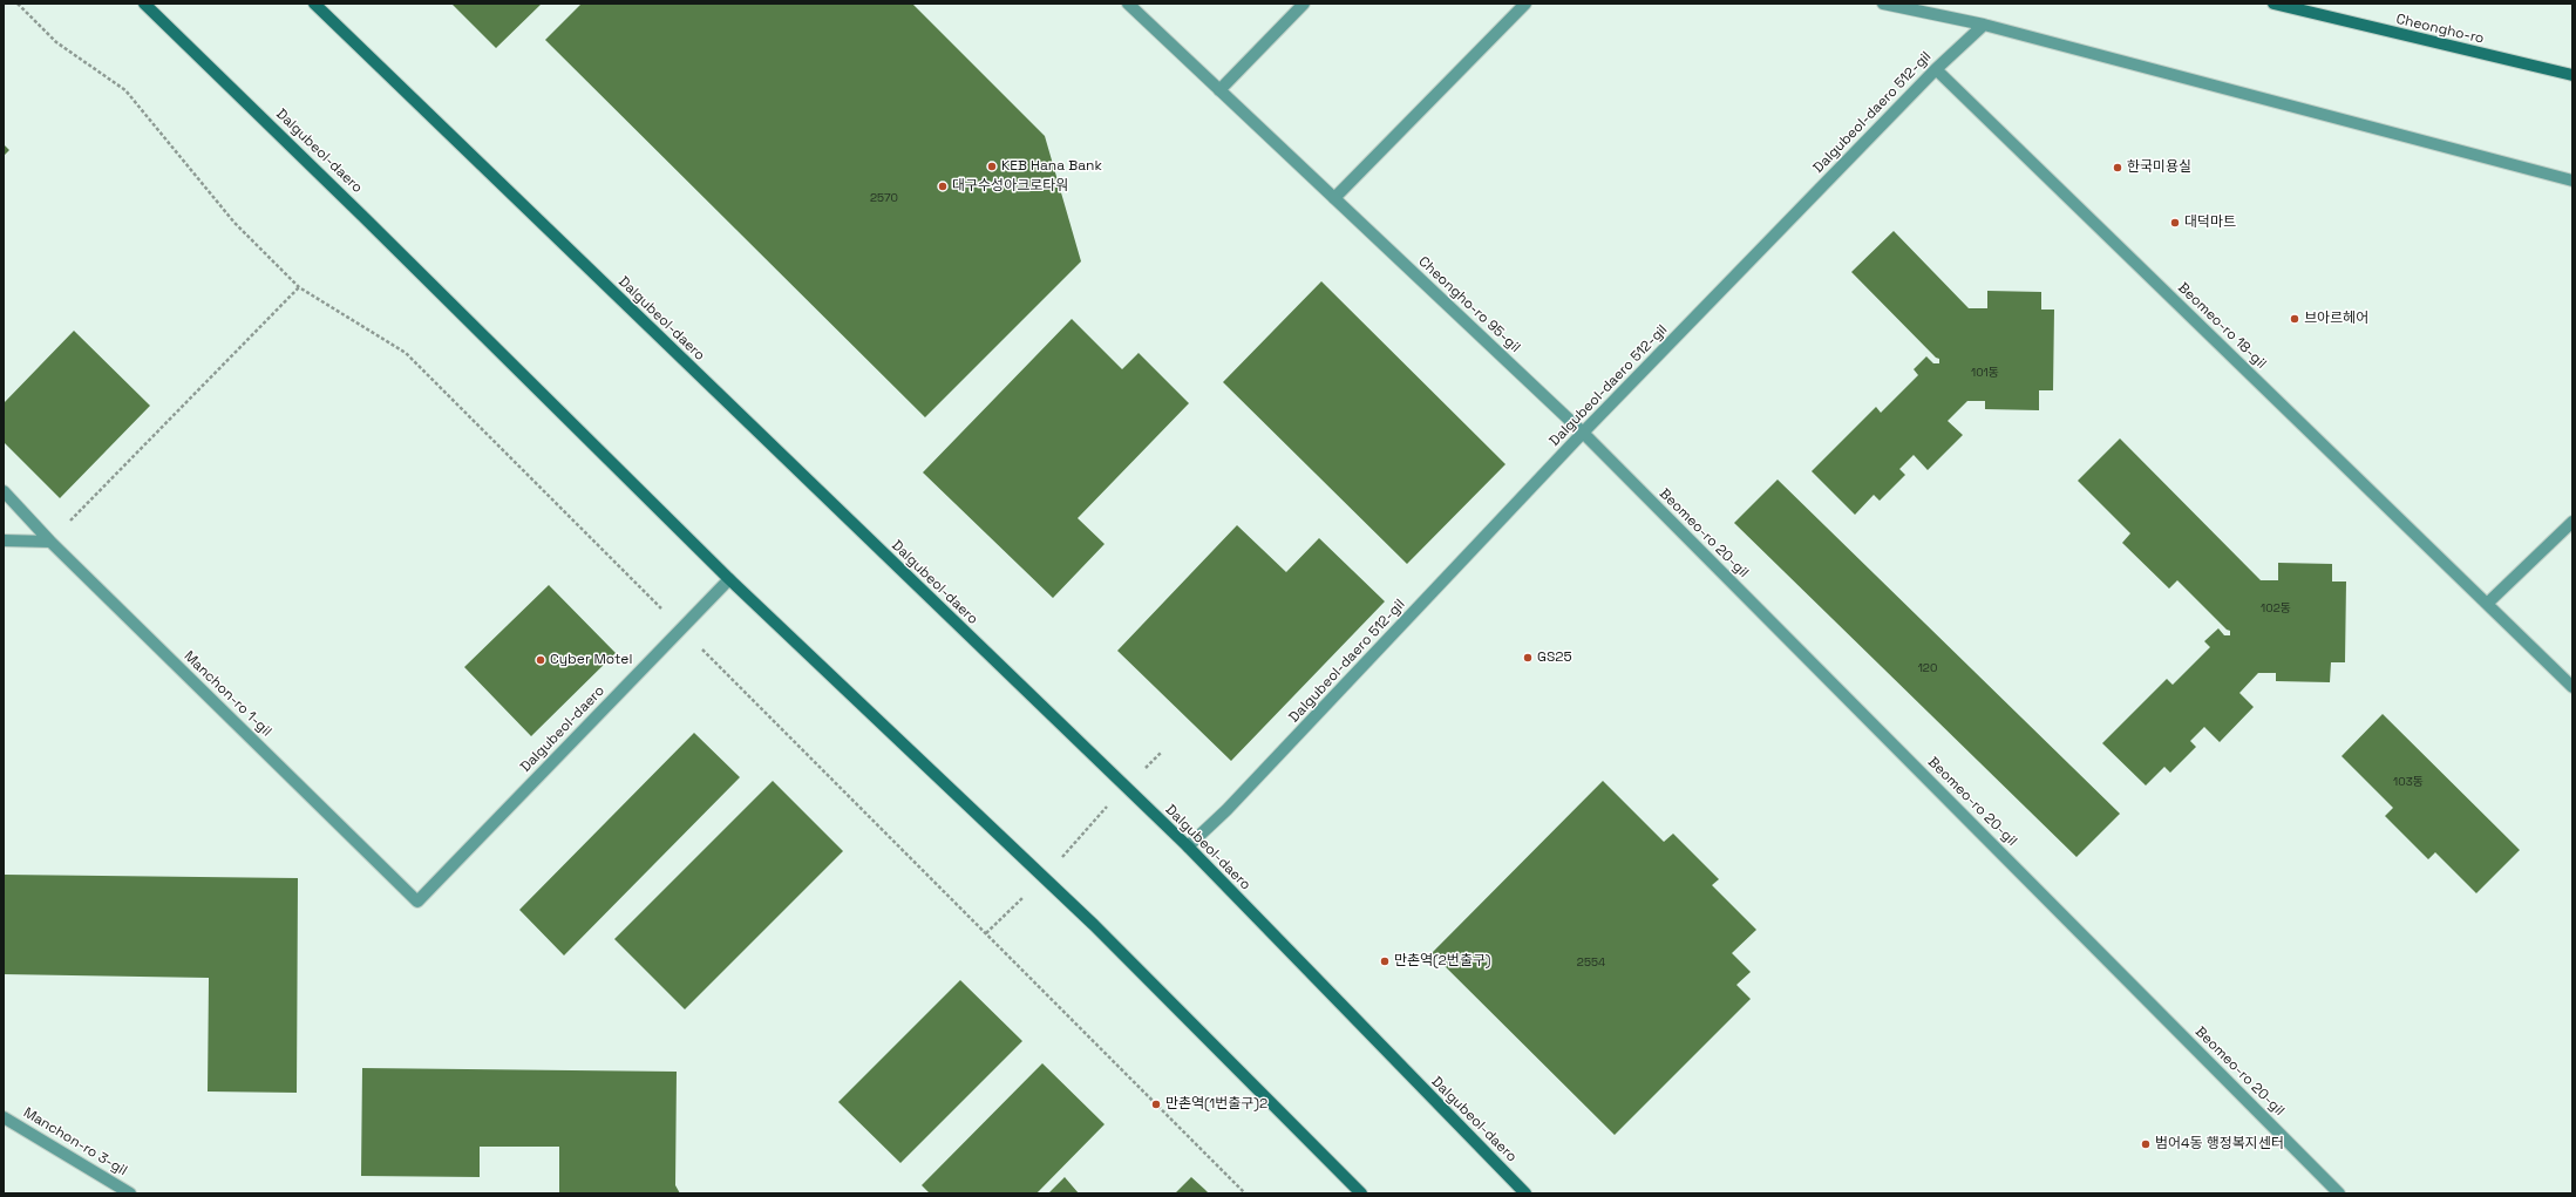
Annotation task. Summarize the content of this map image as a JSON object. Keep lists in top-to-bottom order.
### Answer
{
  "streets": {
    "main road": ["Cheongho-ro", "Dalgubeol-daero"],
    "street": [
      "Dalgubeol-daero 512-gil",
      "Cheongho-ro 95-gil",
      "Beomeo-ro 18-gil",
      "Beomeo-ro 20-gil",
      "Manchon-ro 1-gil",
      "Manchon-ro 3-gil"
    ]
  },
  "crossings": [
    ["Dalgubeol-daero 512-gil", "Dalgubeol-daero"],
    ["Dalgubeol-daero 512-gil", "Cheongho-ro 95-gil"],
    ["Dalgubeol-daero 512-gil", "Beomeo-ro 18-gil"],
    ["Dalgubeol-daero 512-gil", "Beomeo-ro 20-gil"],
    ["Dalgubeol-daero", "Manchon-ro 1-gil"],
    ["Cheongho-ro 95-gil", "Beomeo-ro 20-gil"]
  ],
  "places": [
    "KEB Hana Bank",
    "한국미용실",
    "대구수성아크로타워",
    "대덕마트",
    "브아르헤어",
    "GS25",
    "Cyber Motel",
    "만촌역(2번출구)",
    "만촌역(1번출구)2",
    "범어4동 행정복지센터"
  ],
  "house_numbers": [
    "2570",
    "101동",
    "102동",
    "120",
    "103동",
    "2554"
  ]
}
